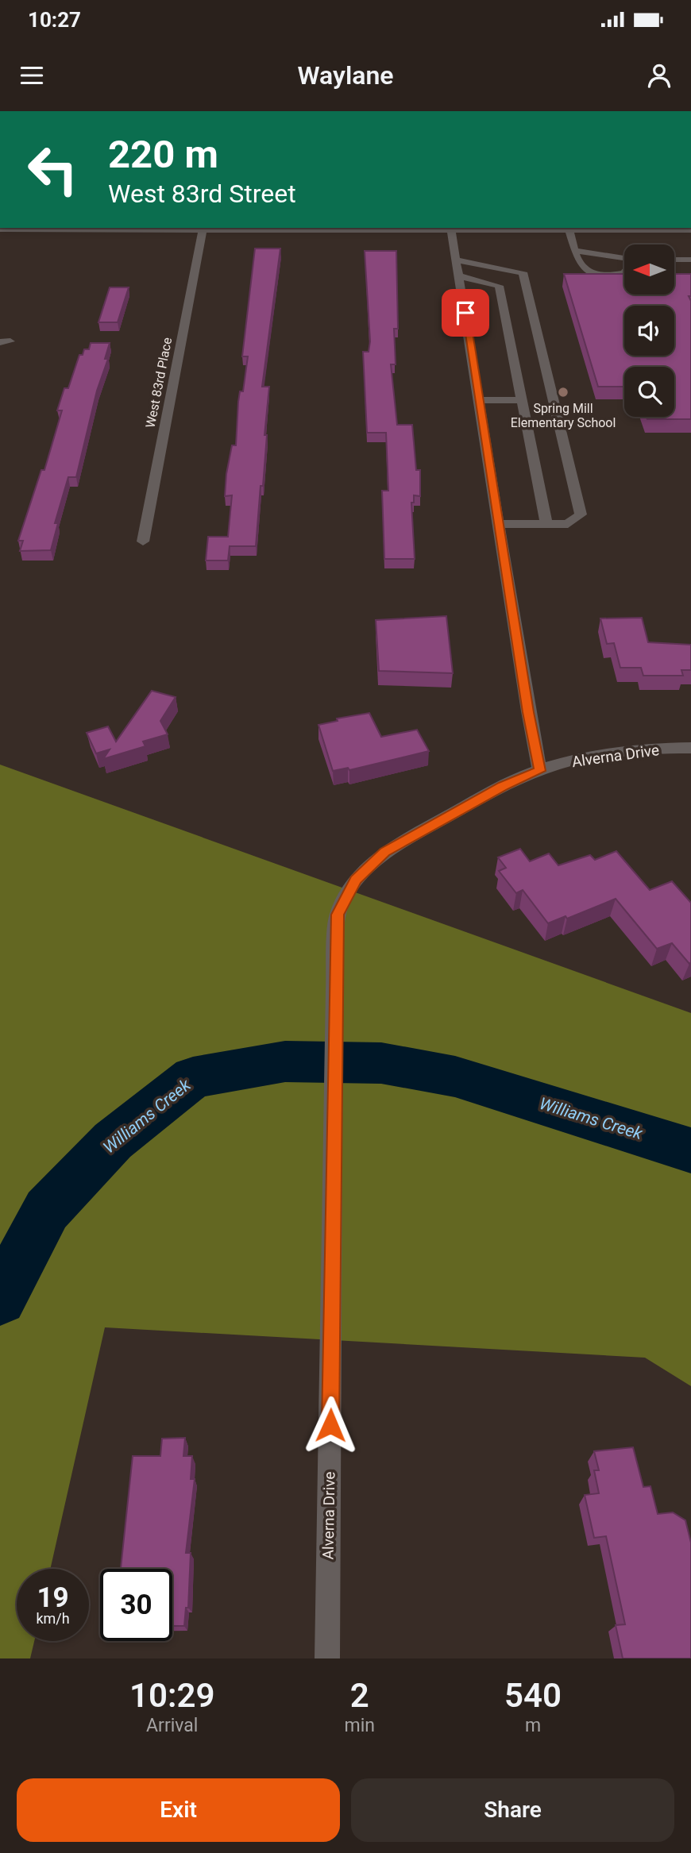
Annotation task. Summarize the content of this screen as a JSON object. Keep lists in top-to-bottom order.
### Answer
{
  "streets": {
    "street": ["West 83rd Place", "Alverna Drive"]
  },
  "water": ["Williams Creek"],
  "places": ["Spring Mill Elementary School"],
  "north": "left",
  "page": {
    "status": "10:27",
    "header": "Waylane",
    "turn": ["220 m", "West 83rd Street"],
    "speed": "19 km/h",
    "limit": "30",
    "eta": [
      "10:29",
      "Arrival",
      "2",
      "min",
      "540",
      "m"
    ],
    "buttons": ["Exit", "Share"]
  }
}
